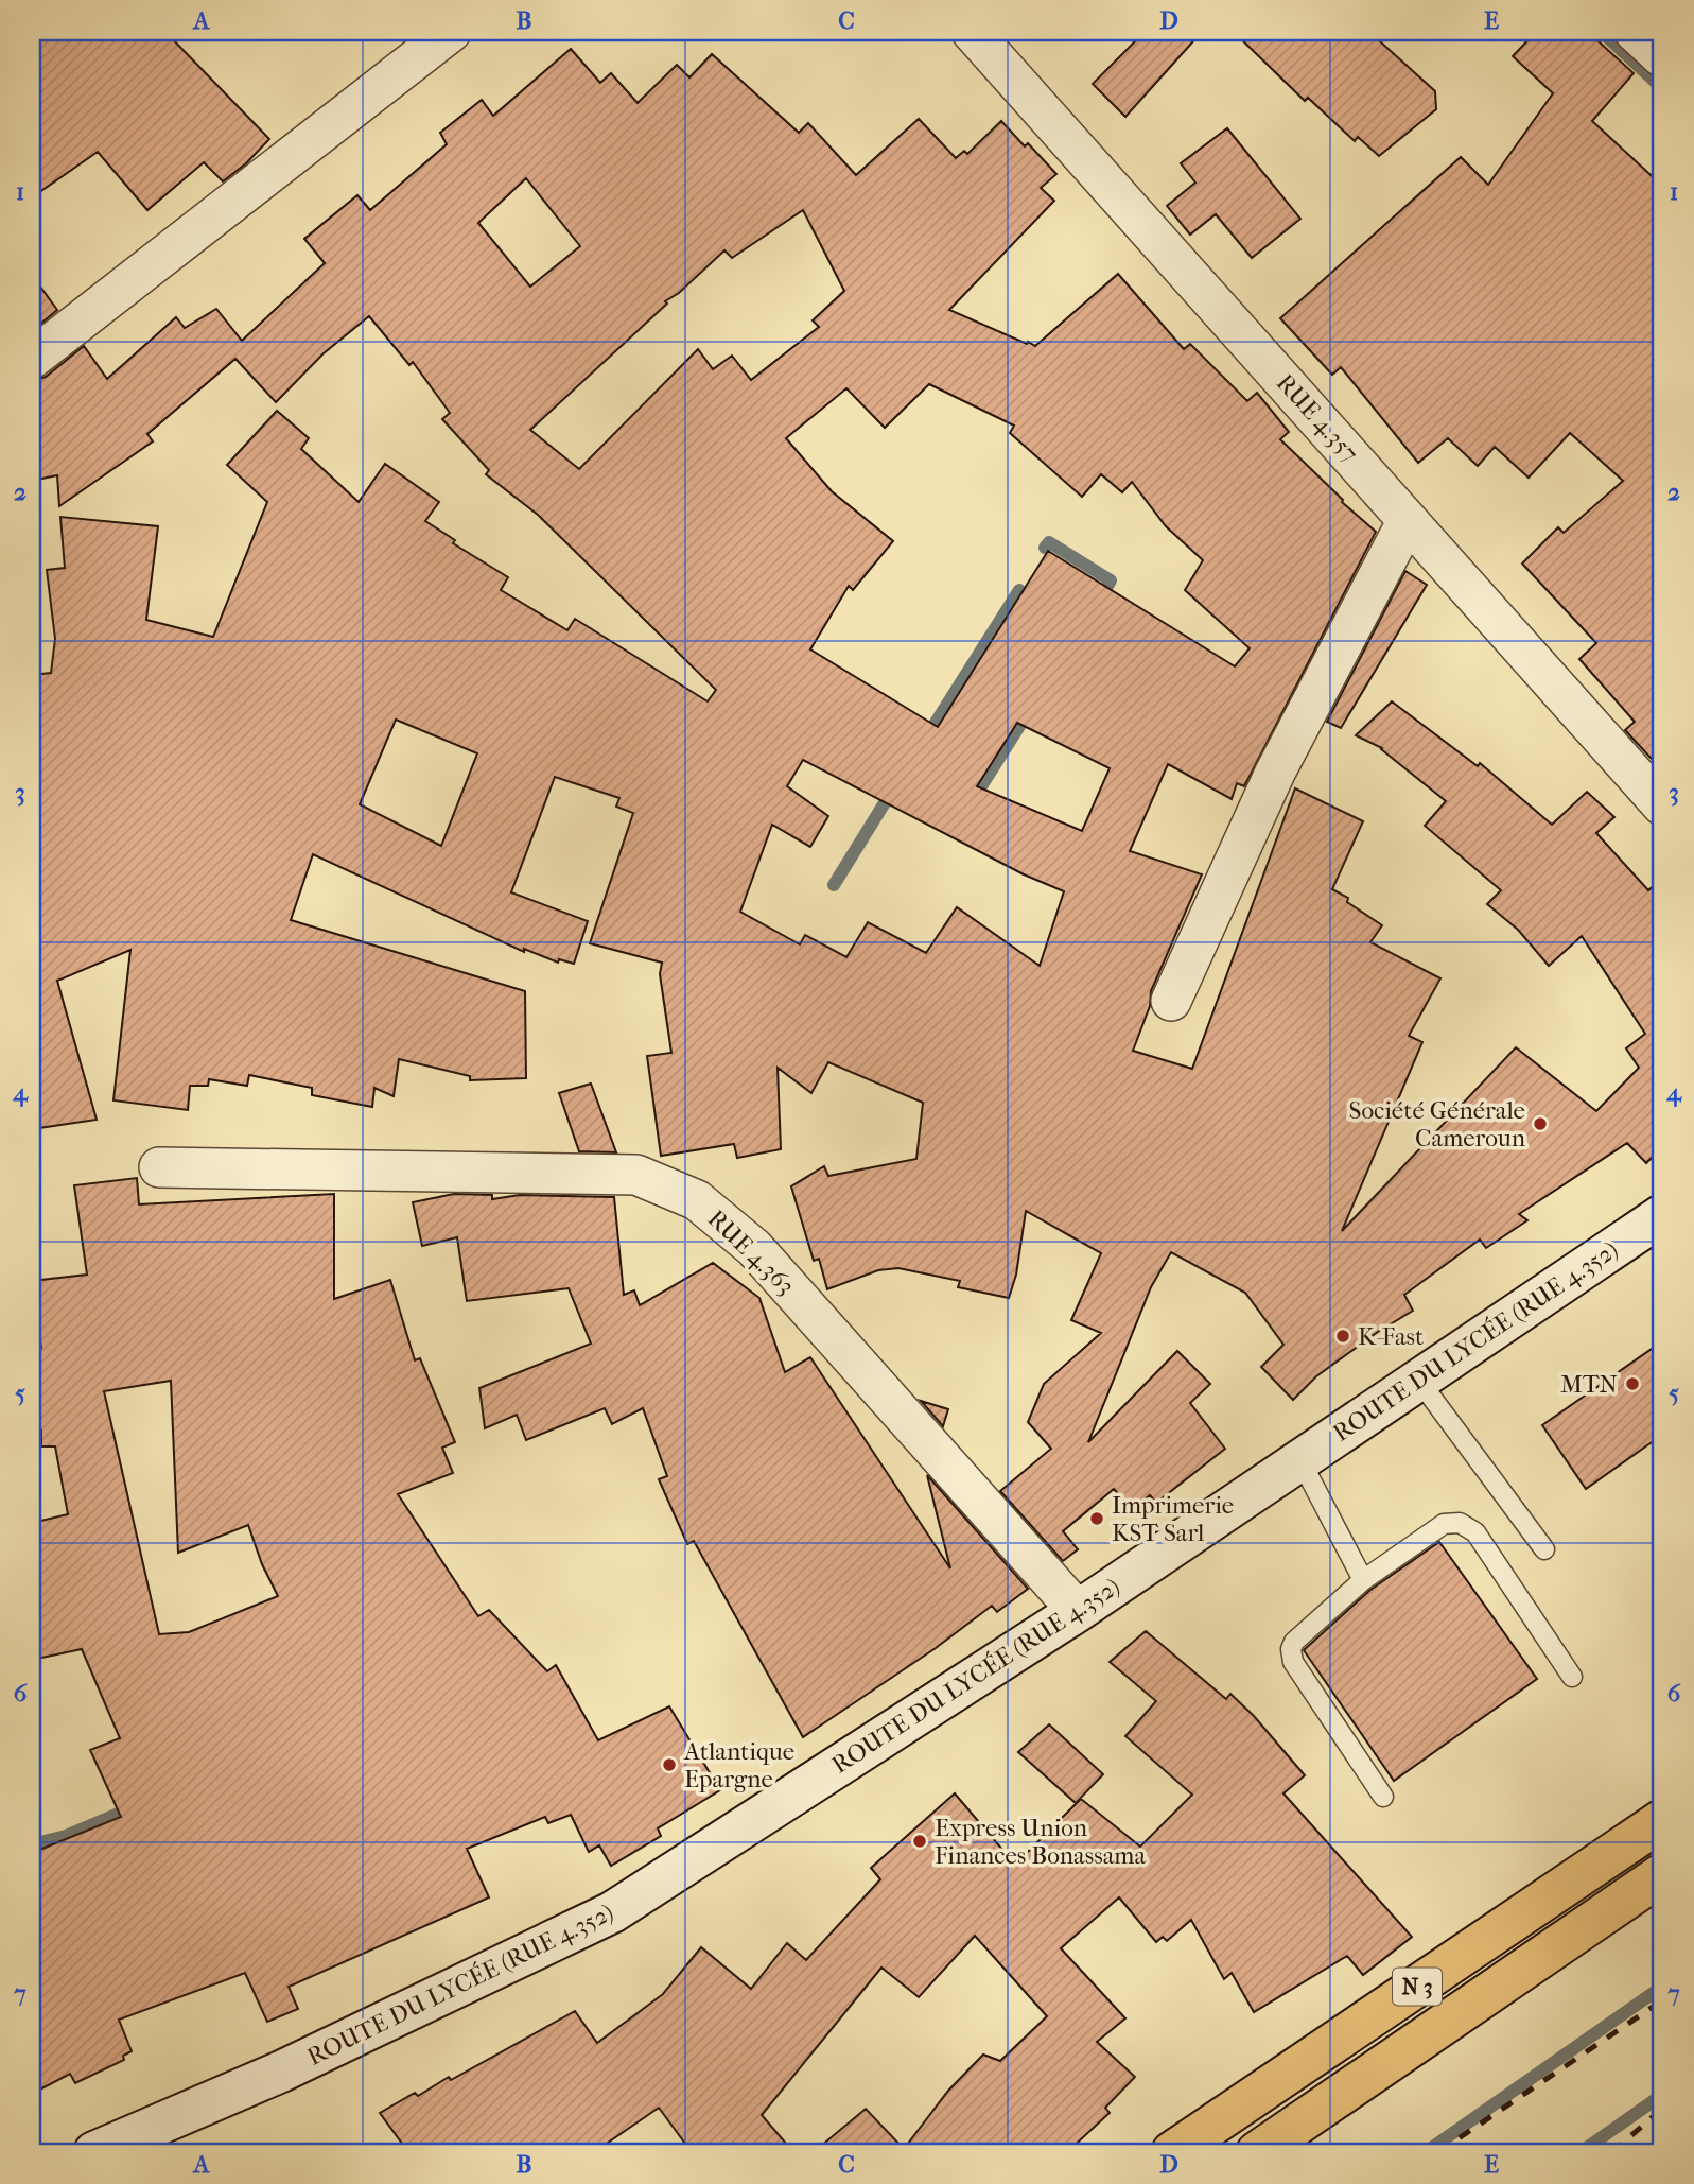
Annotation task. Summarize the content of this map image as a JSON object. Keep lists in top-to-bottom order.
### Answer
{
  "streets": {
    "highway": ["N 3"],
    "main road": ["ROUTE DU LYCÉE (RUE 4.352)"],
    "street": ["RUE 4.357", "RUE 4.363"]
  },
  "crossings": [
    ["RUE 4.363", "ROUTE DU LYCÉE (RUE 4.352)"]
  ],
  "places": [
    "Société Générale Cameroun",
    "K-Fast",
    "MTN",
    "Imprimerie KST Sarl",
    "Atlantique Epargne",
    "Express Union Finances Bonassama"
  ],
  "grid": {
    "columns": [
      "A",
      "B",
      "C",
      "D",
      "E"
    ],
    "rows": [
      "1",
      "2",
      "3",
      "4",
      "5",
      "6",
      "7"
    ]
  }
}
